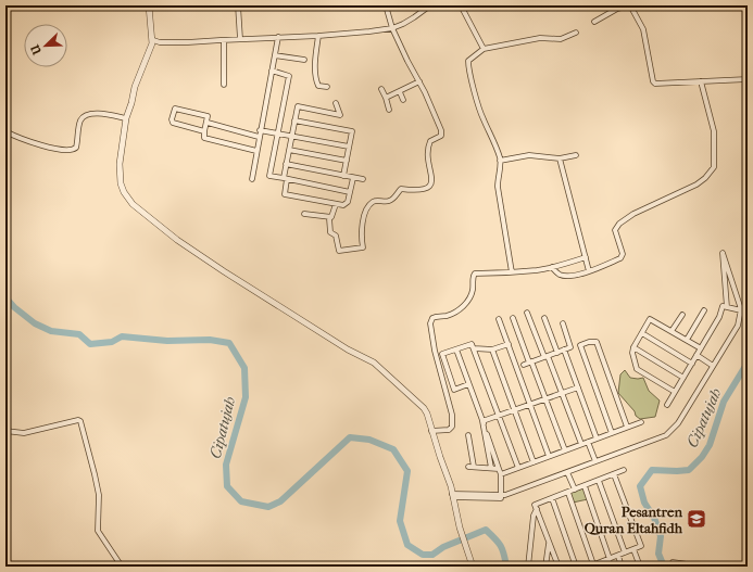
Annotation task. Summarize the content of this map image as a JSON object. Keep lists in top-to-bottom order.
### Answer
{
  "water": ["Cipatujah"],
  "places": {
    "school or university": ["Pesantren Quran Eltahfidh"]
  },
  "north": "bottom left"
}
